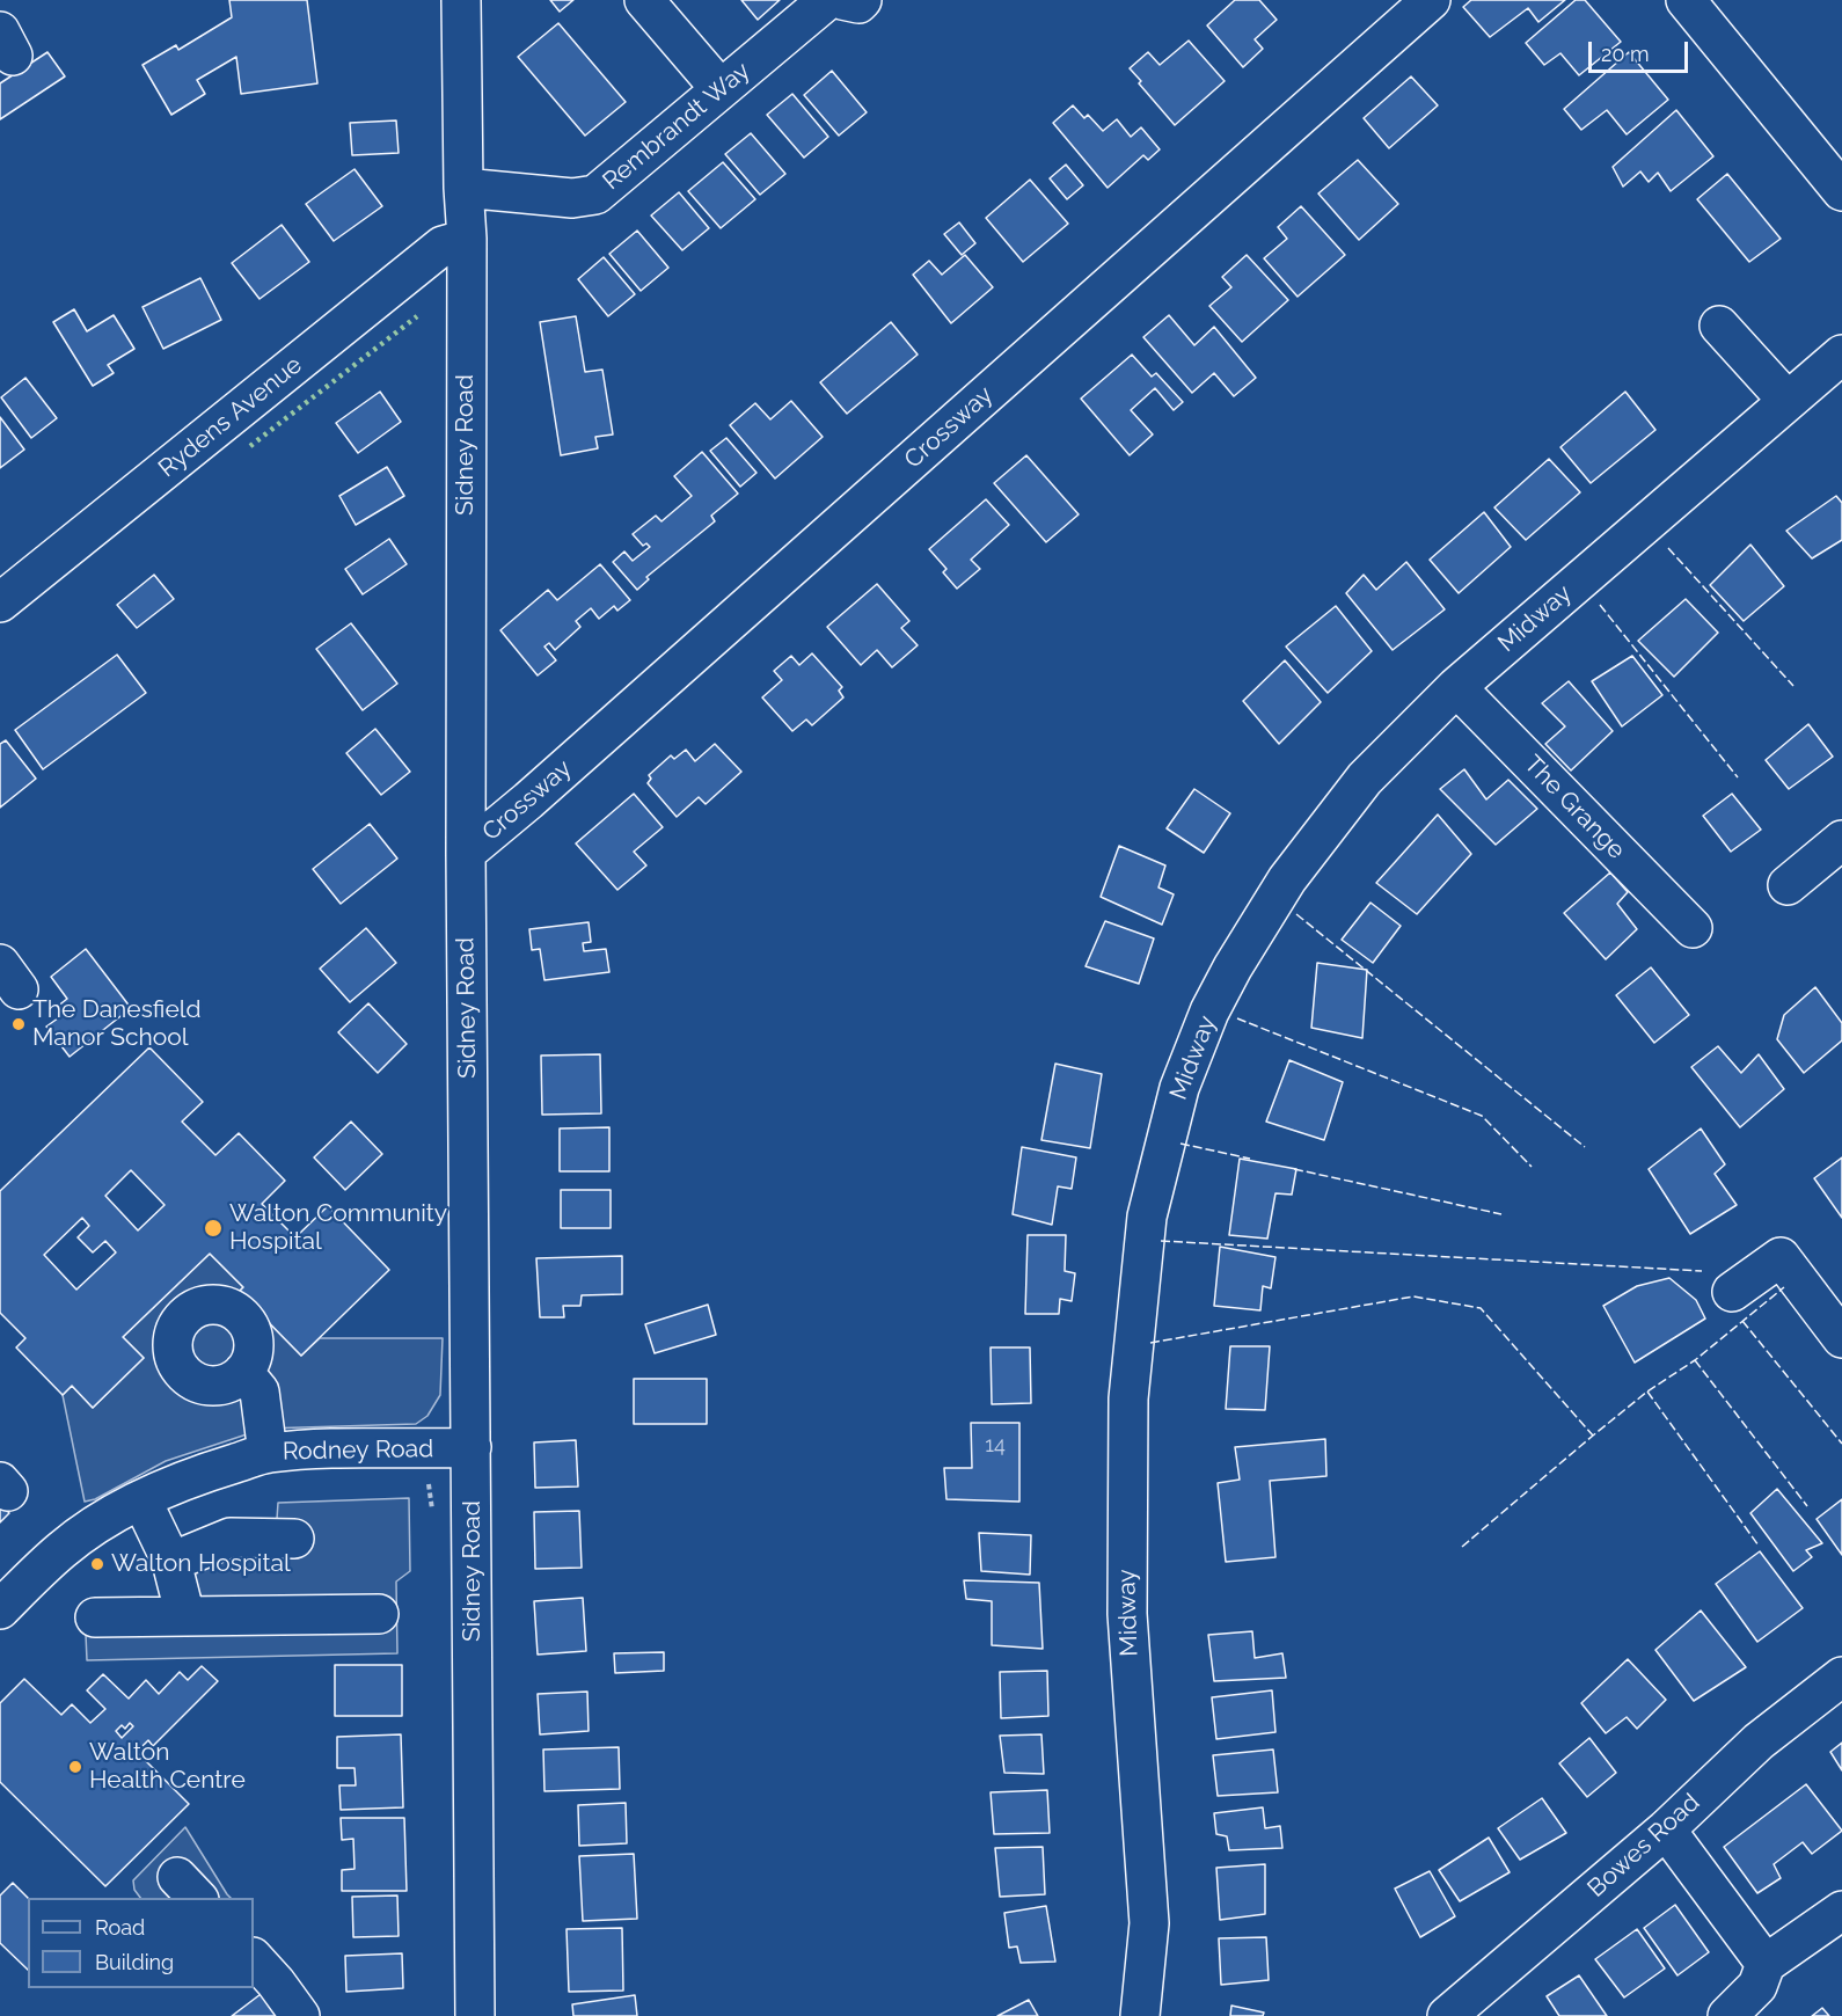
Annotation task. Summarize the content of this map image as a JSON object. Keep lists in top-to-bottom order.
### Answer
{
  "streets": {
    "street": [
      "Rembrandt Way",
      "Rydens Avenue",
      "Crossway",
      "Sidney Road",
      "Midway",
      "The Grange",
      "Rodney Road",
      "Bowes Road"
    ]
  },
  "crossings": [
    ["Rembrandt Way", "Sidney Road"],
    ["Rydens Avenue", "Sidney Road"],
    ["Crossway", "Sidney Road"],
    ["Sidney Road", "Rodney Road"],
    ["Midway", "The Grange"]
  ],
  "places": [
    "The Danesfield Manor School",
    "Walton Community Hospital",
    "Walton Hospital",
    "Walton Health Centre"
  ],
  "house_numbers": ["14"],
  "legend": ["Road", "Building"],
  "scale_bar": "20 m"
}
